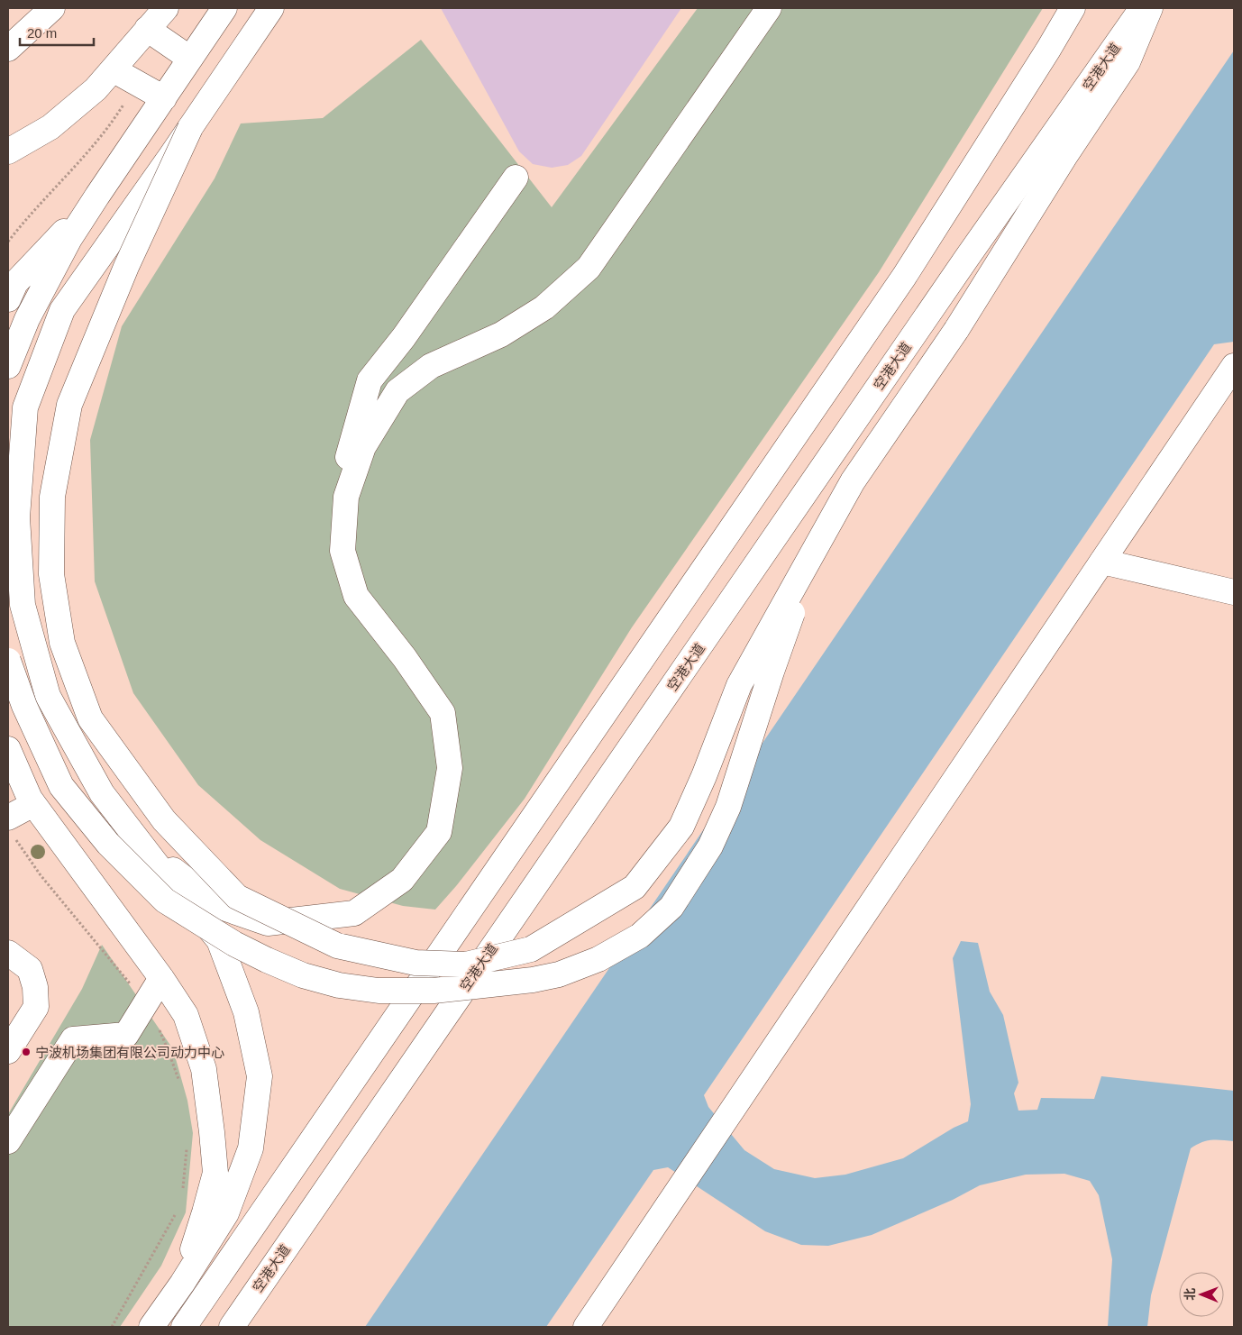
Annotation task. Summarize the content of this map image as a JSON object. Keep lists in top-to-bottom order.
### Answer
{
  "streets": {
    "main road": ["空港大道"]
  },
  "places": ["宁波机场集团有限公司动力中心"],
  "scale_bar": "20 m",
  "north": "left"
}
